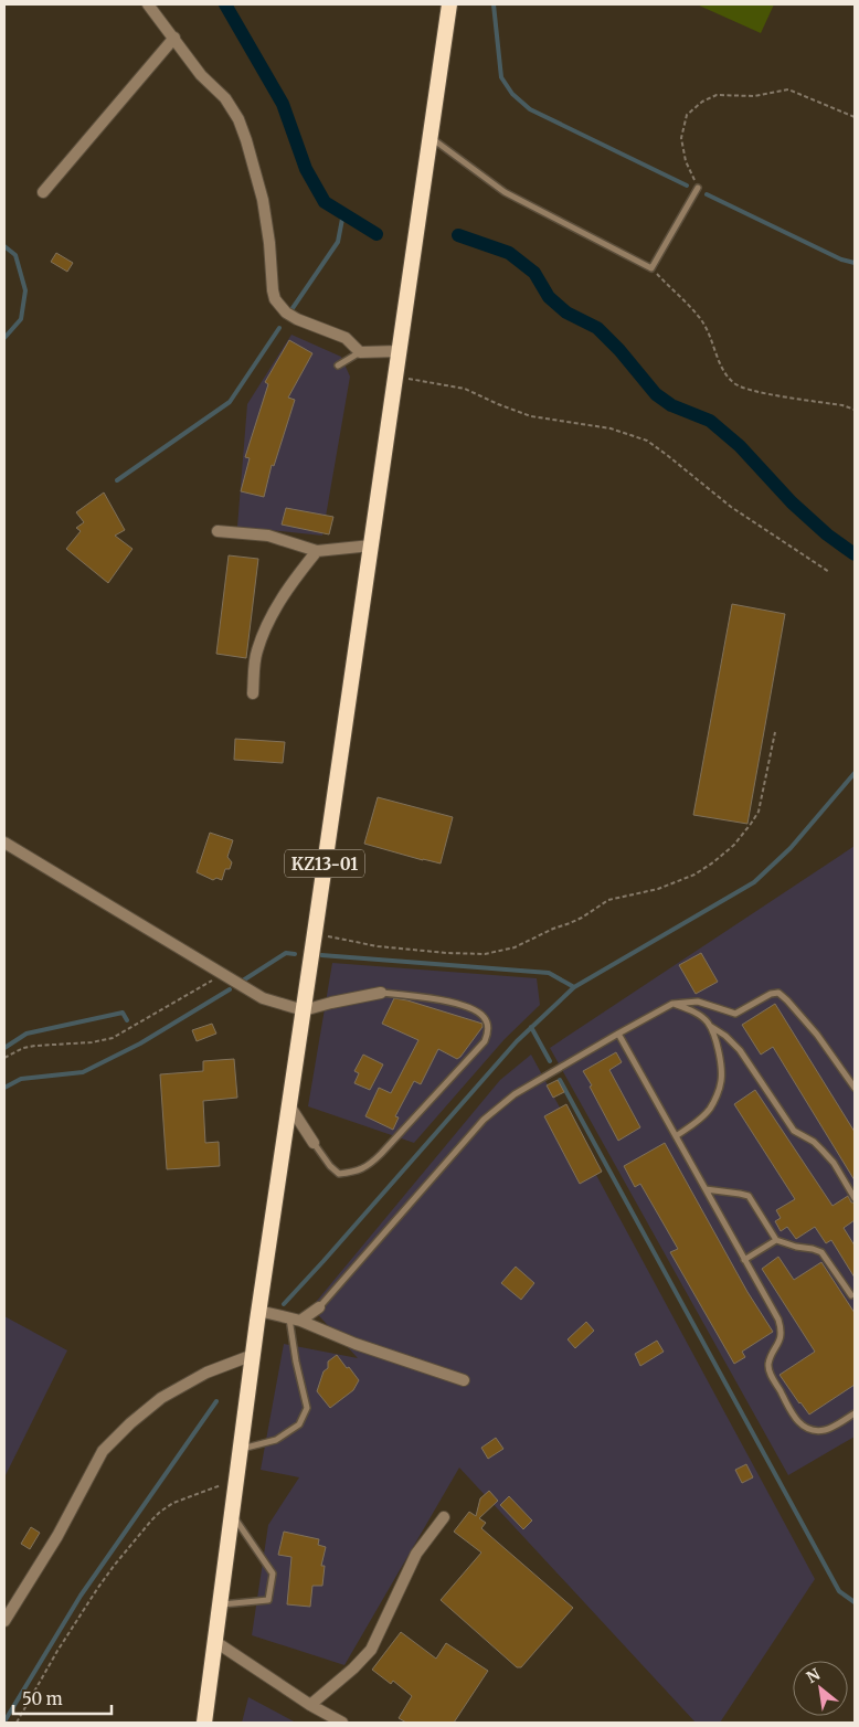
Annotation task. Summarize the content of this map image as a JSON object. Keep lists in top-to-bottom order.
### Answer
{
  "streets": {
    "highway": ["KZ13-01"]
  },
  "scale_bar": "50 m",
  "north": "top left"
}
